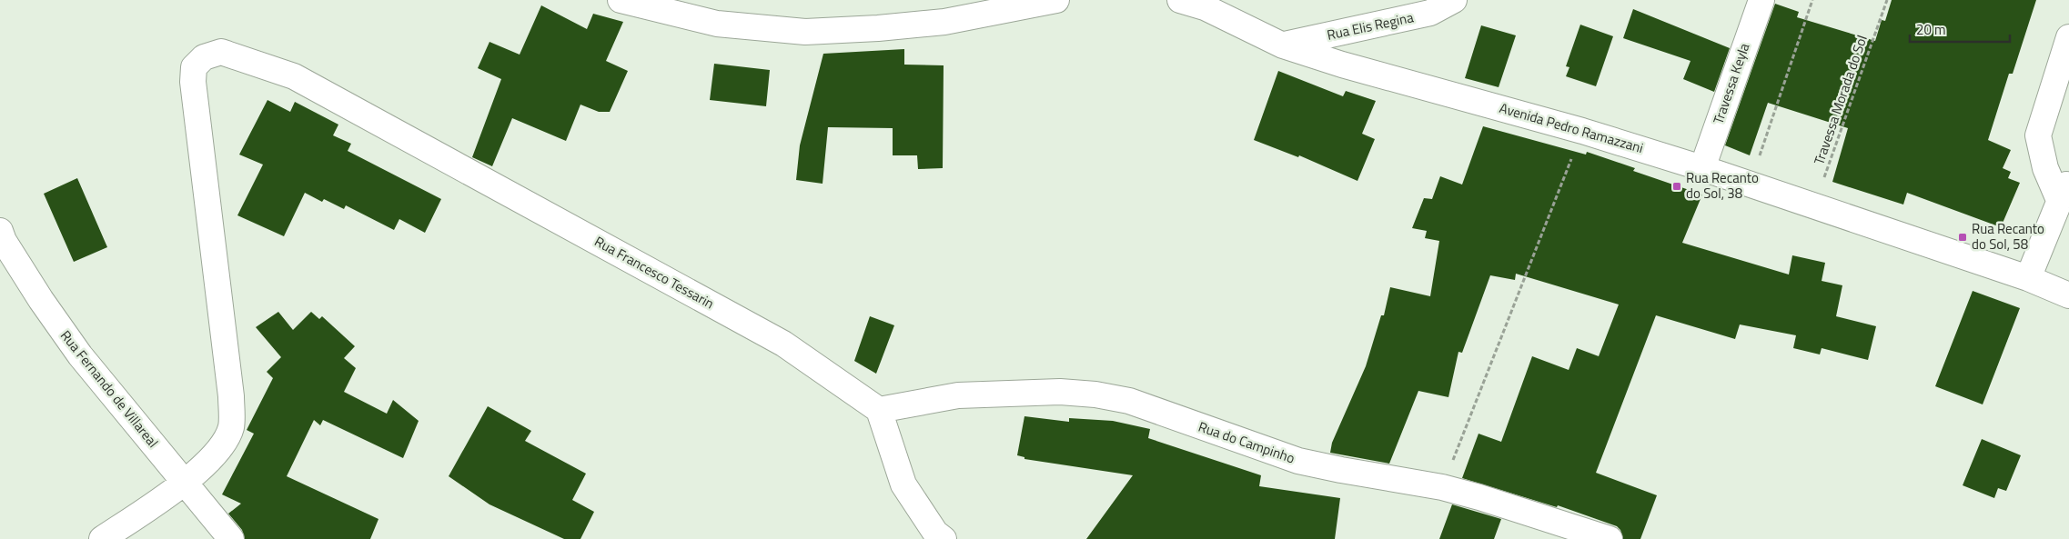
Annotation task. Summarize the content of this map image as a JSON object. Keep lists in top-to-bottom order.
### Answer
{
  "streets": {
    "street": [
      "Rua Elis Regina",
      "Travessa Keyla",
      "Avenida Pedro Ramazzani",
      "Rua Francesco Tessarin",
      "Rua Fernando de Villareal",
      "Rua do Campinho"
    ],
    "path": ["Travessa Morada do Sol"]
  },
  "crossings": [
    ["Rua Elis Regina", "Avenida Pedro Ramazzani"],
    ["Travessa Keyla", "Avenida Pedro Ramazzani"],
    ["Travessa Morada do Sol", "Avenida Pedro Ramazzani"],
    ["Rua Francesco Tessarin", "Rua Fernando de Villareal"],
    ["Rua Francesco Tessarin", "Rua do Campinho"]
  ],
  "places": {
    "transit": ["Rua Recanto do Sol, 38", "Rua Recanto do Sol, 58"]
  },
  "scale_bar": "20 m"
}
